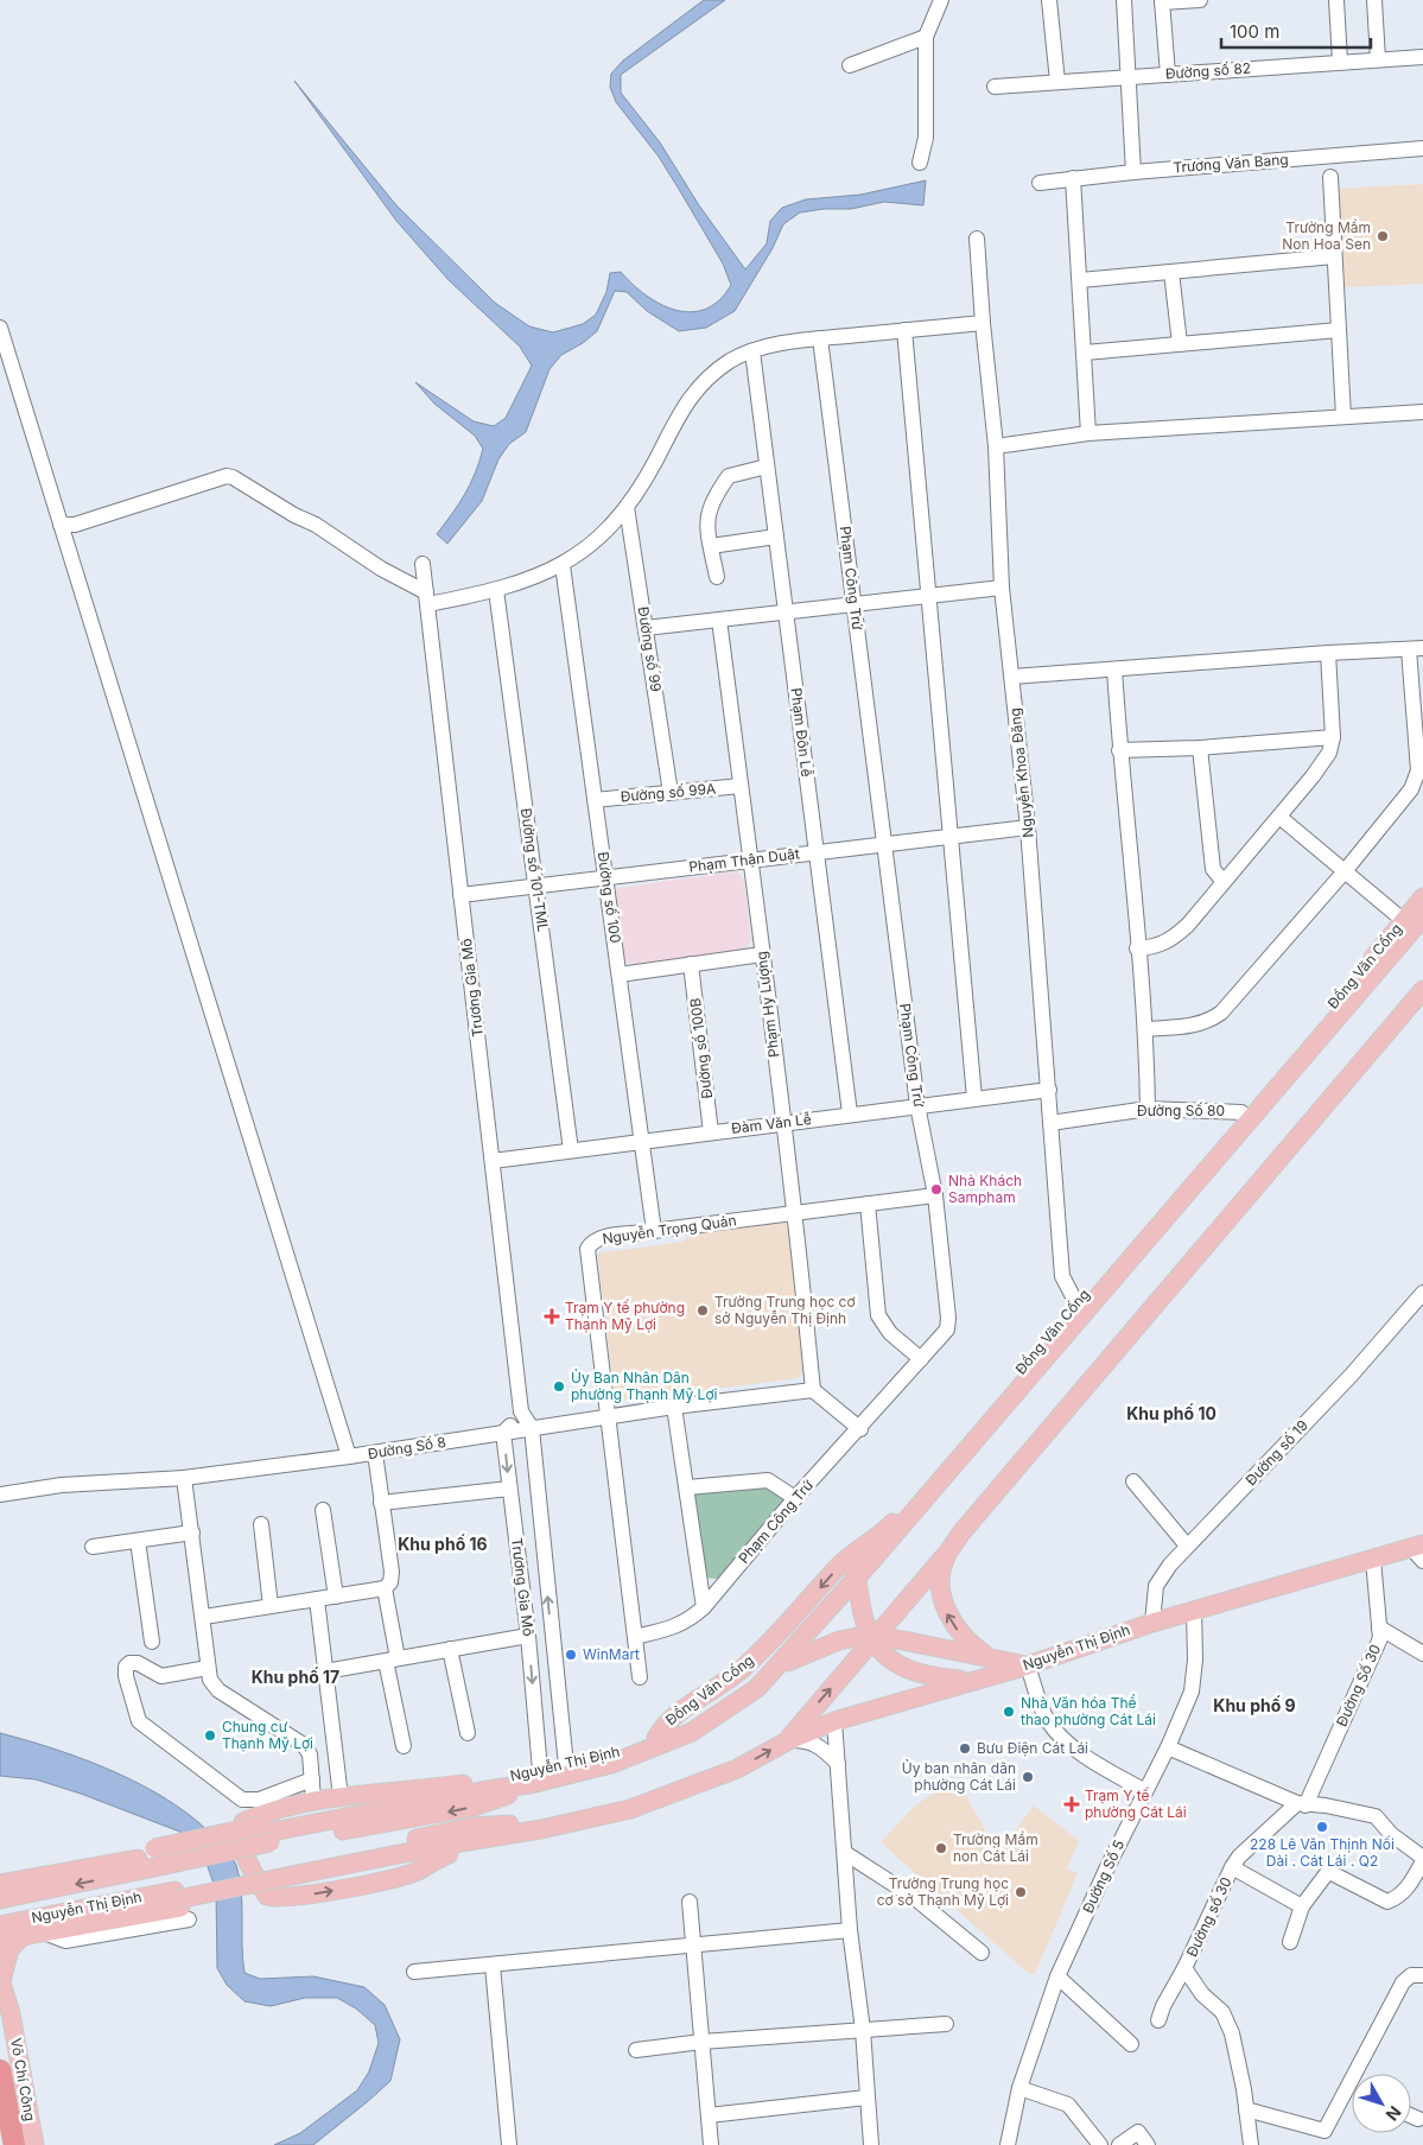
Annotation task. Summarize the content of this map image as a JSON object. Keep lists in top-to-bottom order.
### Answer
{
  "streets": {
    "main road": ["Đồng Văn Cống", "Nguyễn Thị Định", "Võ Chí Công"],
    "street": [
      "Đường số 82",
      "Trương Văn Bang",
      "Phạm Công Trứ",
      "Đường số 99",
      "Phạm Đôn Lễ",
      "Nguyễn Khoa Đăng",
      "Đường số 99A",
      "Phạm Thận Duật",
      "Đường số 101-TML",
      "Đường số 100",
      "Trương Gia Mô",
      "Phạm Hy Lượng",
      "Đường số 100B",
      "Đường Số 80",
      "Đàm Văn Lễ",
      "Nguyễn Trọng Quản",
      "Đường Số 8",
      "Đường số 19",
      "Đường Số 30",
      "Đường Số 5",
      "Đường số 30"
    ]
  },
  "crossings": [
    ["Phạm Công Trứ", "Phạm Thận Duật"],
    ["Phạm Công Trứ", "Đàm Văn Lễ"],
    ["Phạm Công Trứ", "Nguyễn Trọng Quản"],
    ["Đường số 99", "Đường số 99A"],
    ["Phạm Đôn Lễ", "Phạm Thận Duật"],
    ["Phạm Đôn Lễ", "Đàm Văn Lễ"],
    ["Nguyễn Khoa Đăng", "Phạm Thận Duật"],
    ["Nguyễn Khoa Đăng", "Đồng Văn Cống"],
    ["Nguyễn Khoa Đăng", "Đường Số 80"],
    ["Nguyễn Khoa Đăng", "Đàm Văn Lễ"],
    ["Đường số 99A", "Đường số 100"],
    ["Đường số 99A", "Phạm Hy Lượng"],
    ["Phạm Thận Duật", "Đường số 101-TML"],
    ["Phạm Thận Duật", "Đường số 100"],
    ["Phạm Thận Duật", "Trương Gia Mô"],
    ["Phạm Thận Duật", "Phạm Hy Lượng"],
    ["Đường số 101-TML", "Đàm Văn Lễ"],
    ["Đường số 100", "Đàm Văn Lễ"],
    ["Đường số 100", "Nguyễn Trọng Quản"],
    ["Đồng Văn Cống", "Đường Số 80"],
    ["Đồng Văn Cống", "Nguyễn Thị Định"],
    ["Trương Gia Mô", "Đàm Văn Lễ"],
    ["Trương Gia Mô", "Đường Số 8"],
    ["Trương Gia Mô", "Nguyễn Thị Định"],
    ["Phạm Hy Lượng", "Đàm Văn Lễ"],
    ["Phạm Hy Lượng", "Nguyễn Trọng Quản"],
    ["Phạm Hy Lượng", "Đường Số 8"],
    ["Đường số 100B", "Đàm Văn Lễ"],
    ["Nguyễn Trọng Quản", "Đường Số 8"],
    ["Đường số 19", "Nguyễn Thị Định"],
    ["Nguyễn Thị Định", "Đường Số 30"],
    ["Nguyễn Thị Định", "Đường Số 5"],
    ["Đường Số 30", "Đường số 30"]
  ],
  "districts": [
    "Khu phố 10",
    "Khu phố 16",
    "Khu phố 17",
    "Khu phố 9"
  ],
  "places": {
    "other": [
      "Trường Mầm Non Hoa Sen",
      "Nhà Khách Sampham",
      "Trường Trung học cơ sở Nguyễn Thị Định",
      "Ủy Ban Nhân Dân phường Thạnh Mỹ Lợi",
      "WinMart",
      "Nhà Văn hóa Thể thao phường Cát Lái",
      "Chung cư Thạnh Mỹ Lợi",
      "Bưu Điện Cát Lái",
      "Ủy ban nhân dân phường Cát Lái",
      "228 Lê Văn Thịnh Nối Dài . Cát Lái . Q2",
      "Trường Mầm non Cát Lái",
      "Trường Trung học cơ sở Thạnh Mỹ Lợi"
    ],
    "health": ["Trạm Y tế phường Thạnh Mỹ Lợi", "Trạm Y tế phường Cát Lái"]
  },
  "scale_bar": "100 m",
  "north": "bottom right"
}
